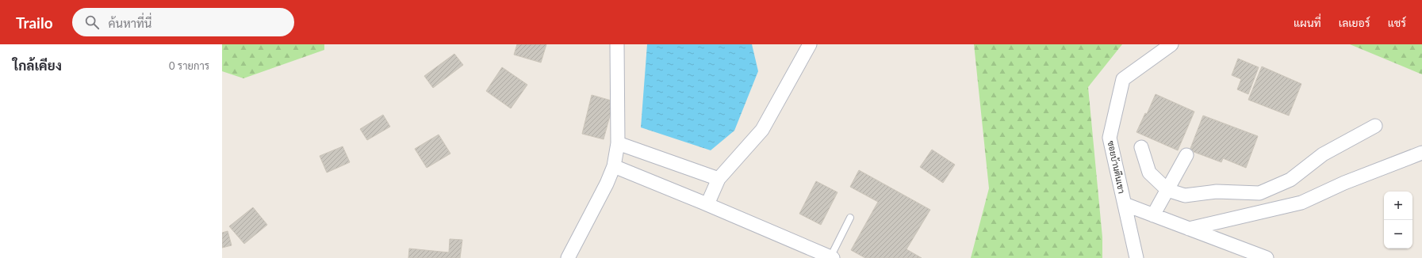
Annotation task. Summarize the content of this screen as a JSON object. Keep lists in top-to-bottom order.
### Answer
{
  "streets": {
    "street": ["ซอยบ้านตีนเขา"]
  },
  "page": {
    "header": "Trailo",
    "search": "ค้นหาที่นี่",
    "nav": ["แผนที่", "เลเยอร์", "แชร์"],
    "heading": ["ใกล้เคียง", "0 รายการ"],
    "map_buttons": ["+", "−"]
  }
}
